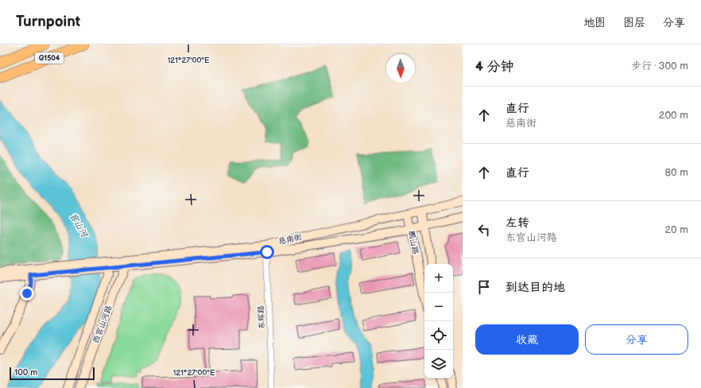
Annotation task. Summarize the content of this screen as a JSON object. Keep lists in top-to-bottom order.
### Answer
{
  "streets": {
    "highway": ["G1504"],
    "street": [
      "慈南街",
      "鹏山路",
      "东晖路",
      "西官山河路"
    ]
  },
  "crossings": [
    ["慈南街", "鹏山路"],
    ["慈南街", "东晖路"],
    ["慈南街", "西官山河路"]
  ],
  "water": ["官山河"],
  "scale_bar": "100 m",
  "north": "bottom",
  "page": {
    "header": "Turnpoint",
    "nav": ["地图", "图层", "分享"],
    "heading": ["4 分钟", "步行 · 300 m"],
    "list": [
      ["直行", "慈南街", "200 m"],
      ["直行", "80 m"],
      ["左转", "东官山河路", "20 m"],
      "到达目的地"
    ],
    "map_buttons": ["+", "−"],
    "buttons": ["收藏", "分享"],
    "scale": "100 m"
  },
  "coordinates": ["121°27'00\"E"]
}
